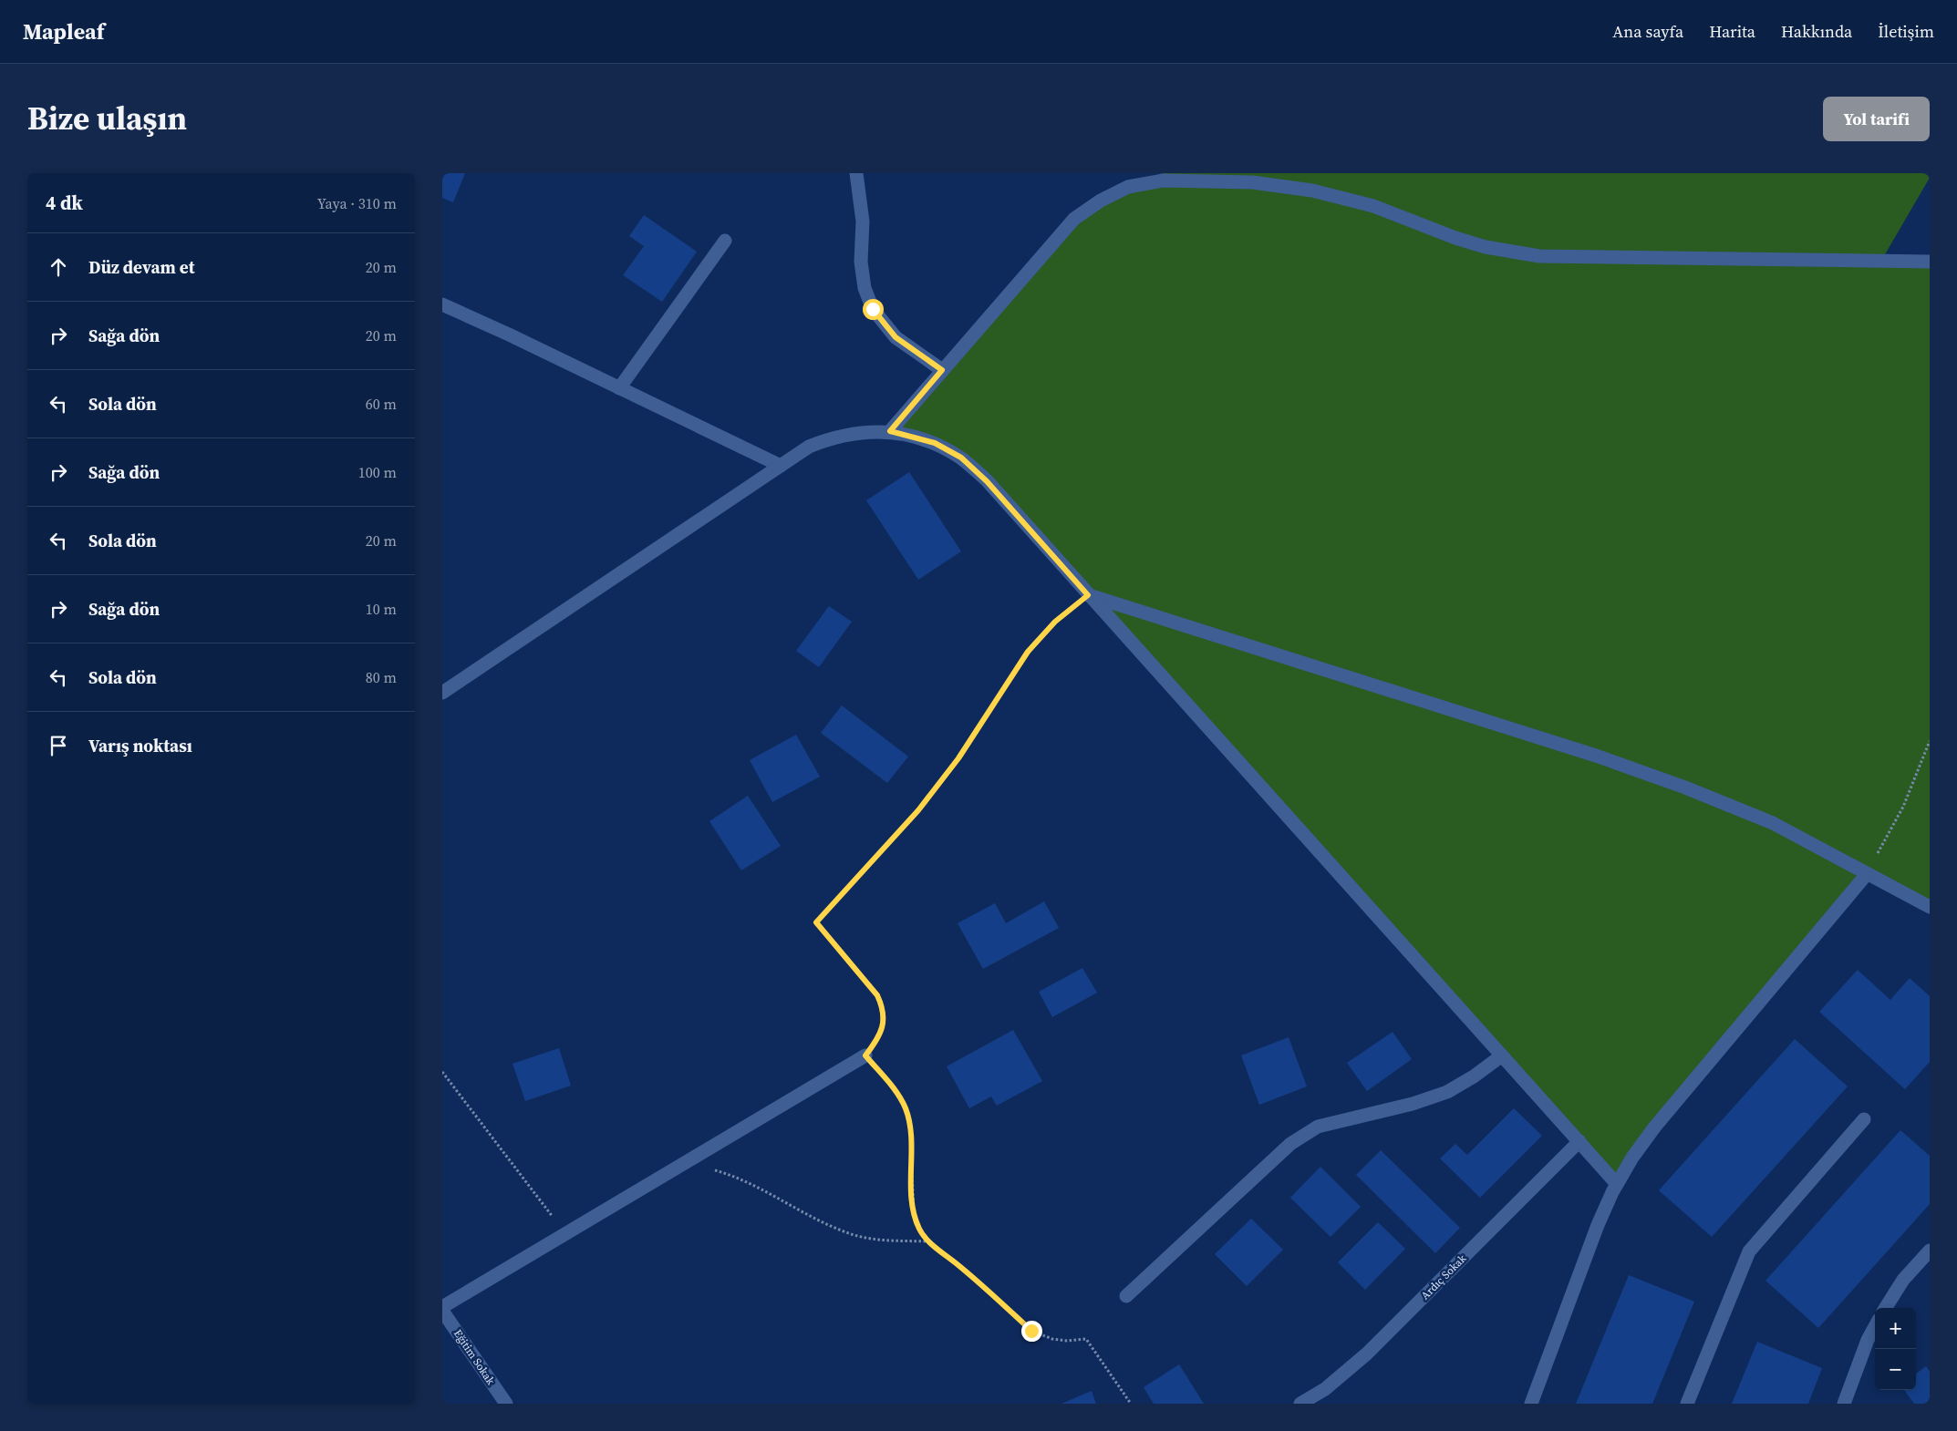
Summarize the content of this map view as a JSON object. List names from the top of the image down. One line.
{"streets":{"street":["Ardıç Sokak","Eğitim Sokak"]},"page":{"header":"Mapleaf","nav":["Ana sayfa","Harita","Hakkında","İletişim"],"title":"Bize ulaşın","buttons":"Yol tarifi","heading":["4 dk","Yaya · 310 m"],"list":[["Düz devam et","20 m"],["Sağa dön","20 m"],["Sola dön","60 m"],["Sağa dön","100 m"],["Sola dön","20 m"],["Sağa dön","10 m"],["Sola dön","80 m"],"Varış noktası"],"map_buttons":["+","−"]}}
